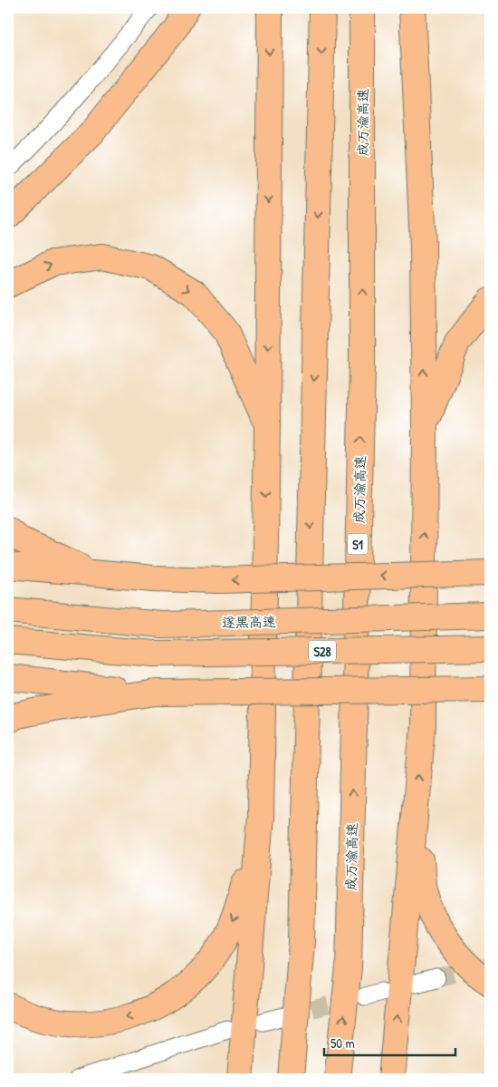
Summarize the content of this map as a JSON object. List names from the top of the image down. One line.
{"streets":{"highway":["成万渝高速","S1","遂黑高速","S28"]},"scale_bar":"50 m"}
